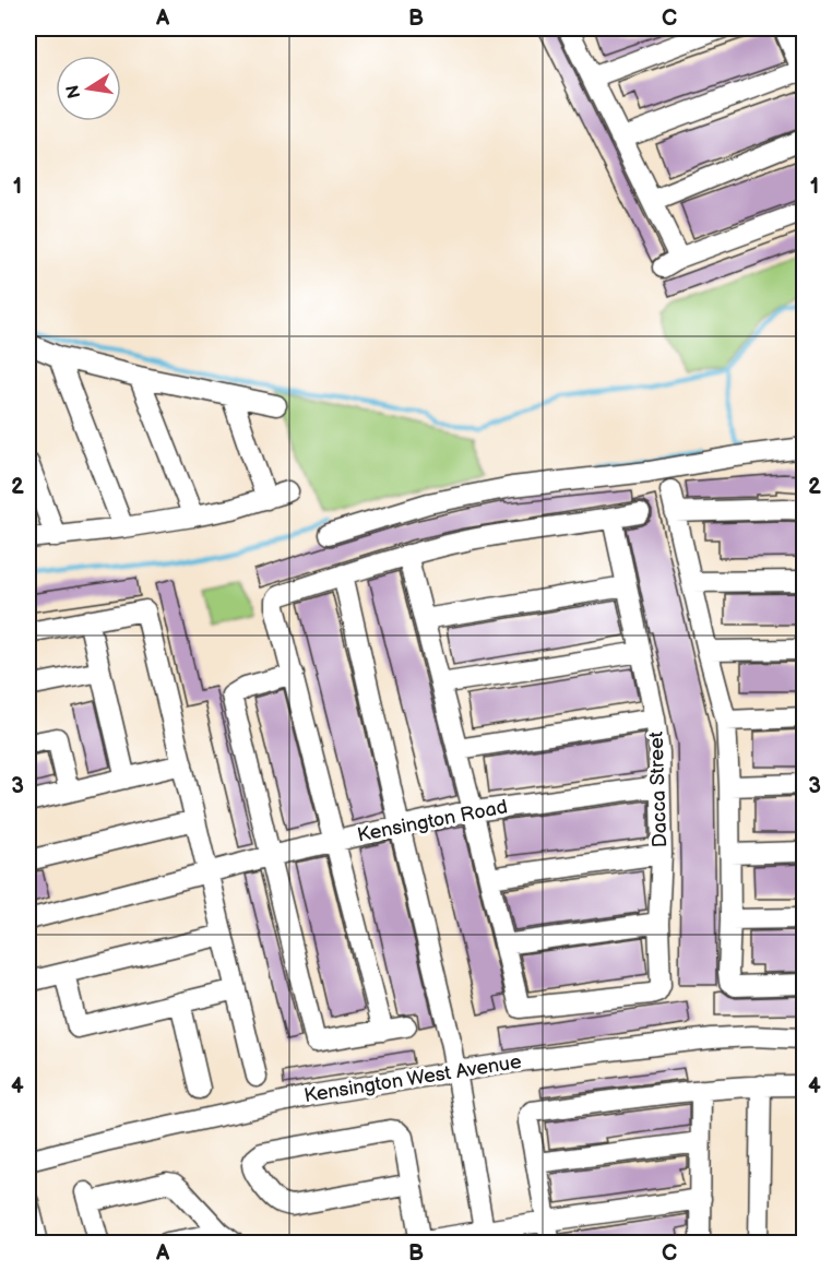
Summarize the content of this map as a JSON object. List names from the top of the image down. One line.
{"streets":{"street":["Dacca Street","Kensington Road","Kensington West Avenue"]},"crossings":[["Dacca Street","Kensington Road"]],"north":"left","grid":{"columns":["A","B","C"],"rows":["1","2","3","4"]}}
